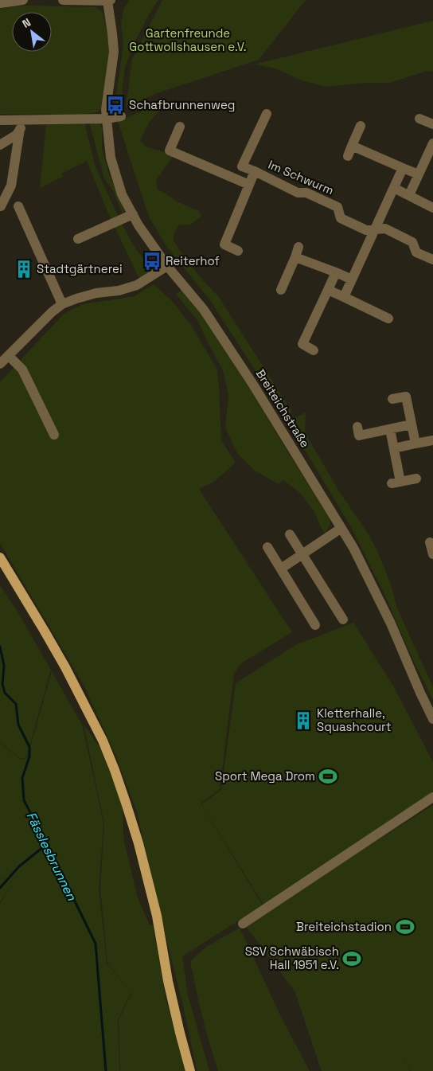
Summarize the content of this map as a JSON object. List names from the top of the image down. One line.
{"streets":{"street":["Im Schwurm","Breiteichstraße"]},"water":["Fässlesbrunnen"],"parks":["Gartenfreunde Gottwollshausen e.V."],"places":{"bus stop":["Schafbrunnenweg","Reiterhof"],"building":["Stadtgärtnerei","Kletterhalle, Squashcourt"],"sports":["Sport Mega Drom","Breiteichstadion","SSV Schwäbisch Hall 1951 e.V."]},"north":"top left"}
